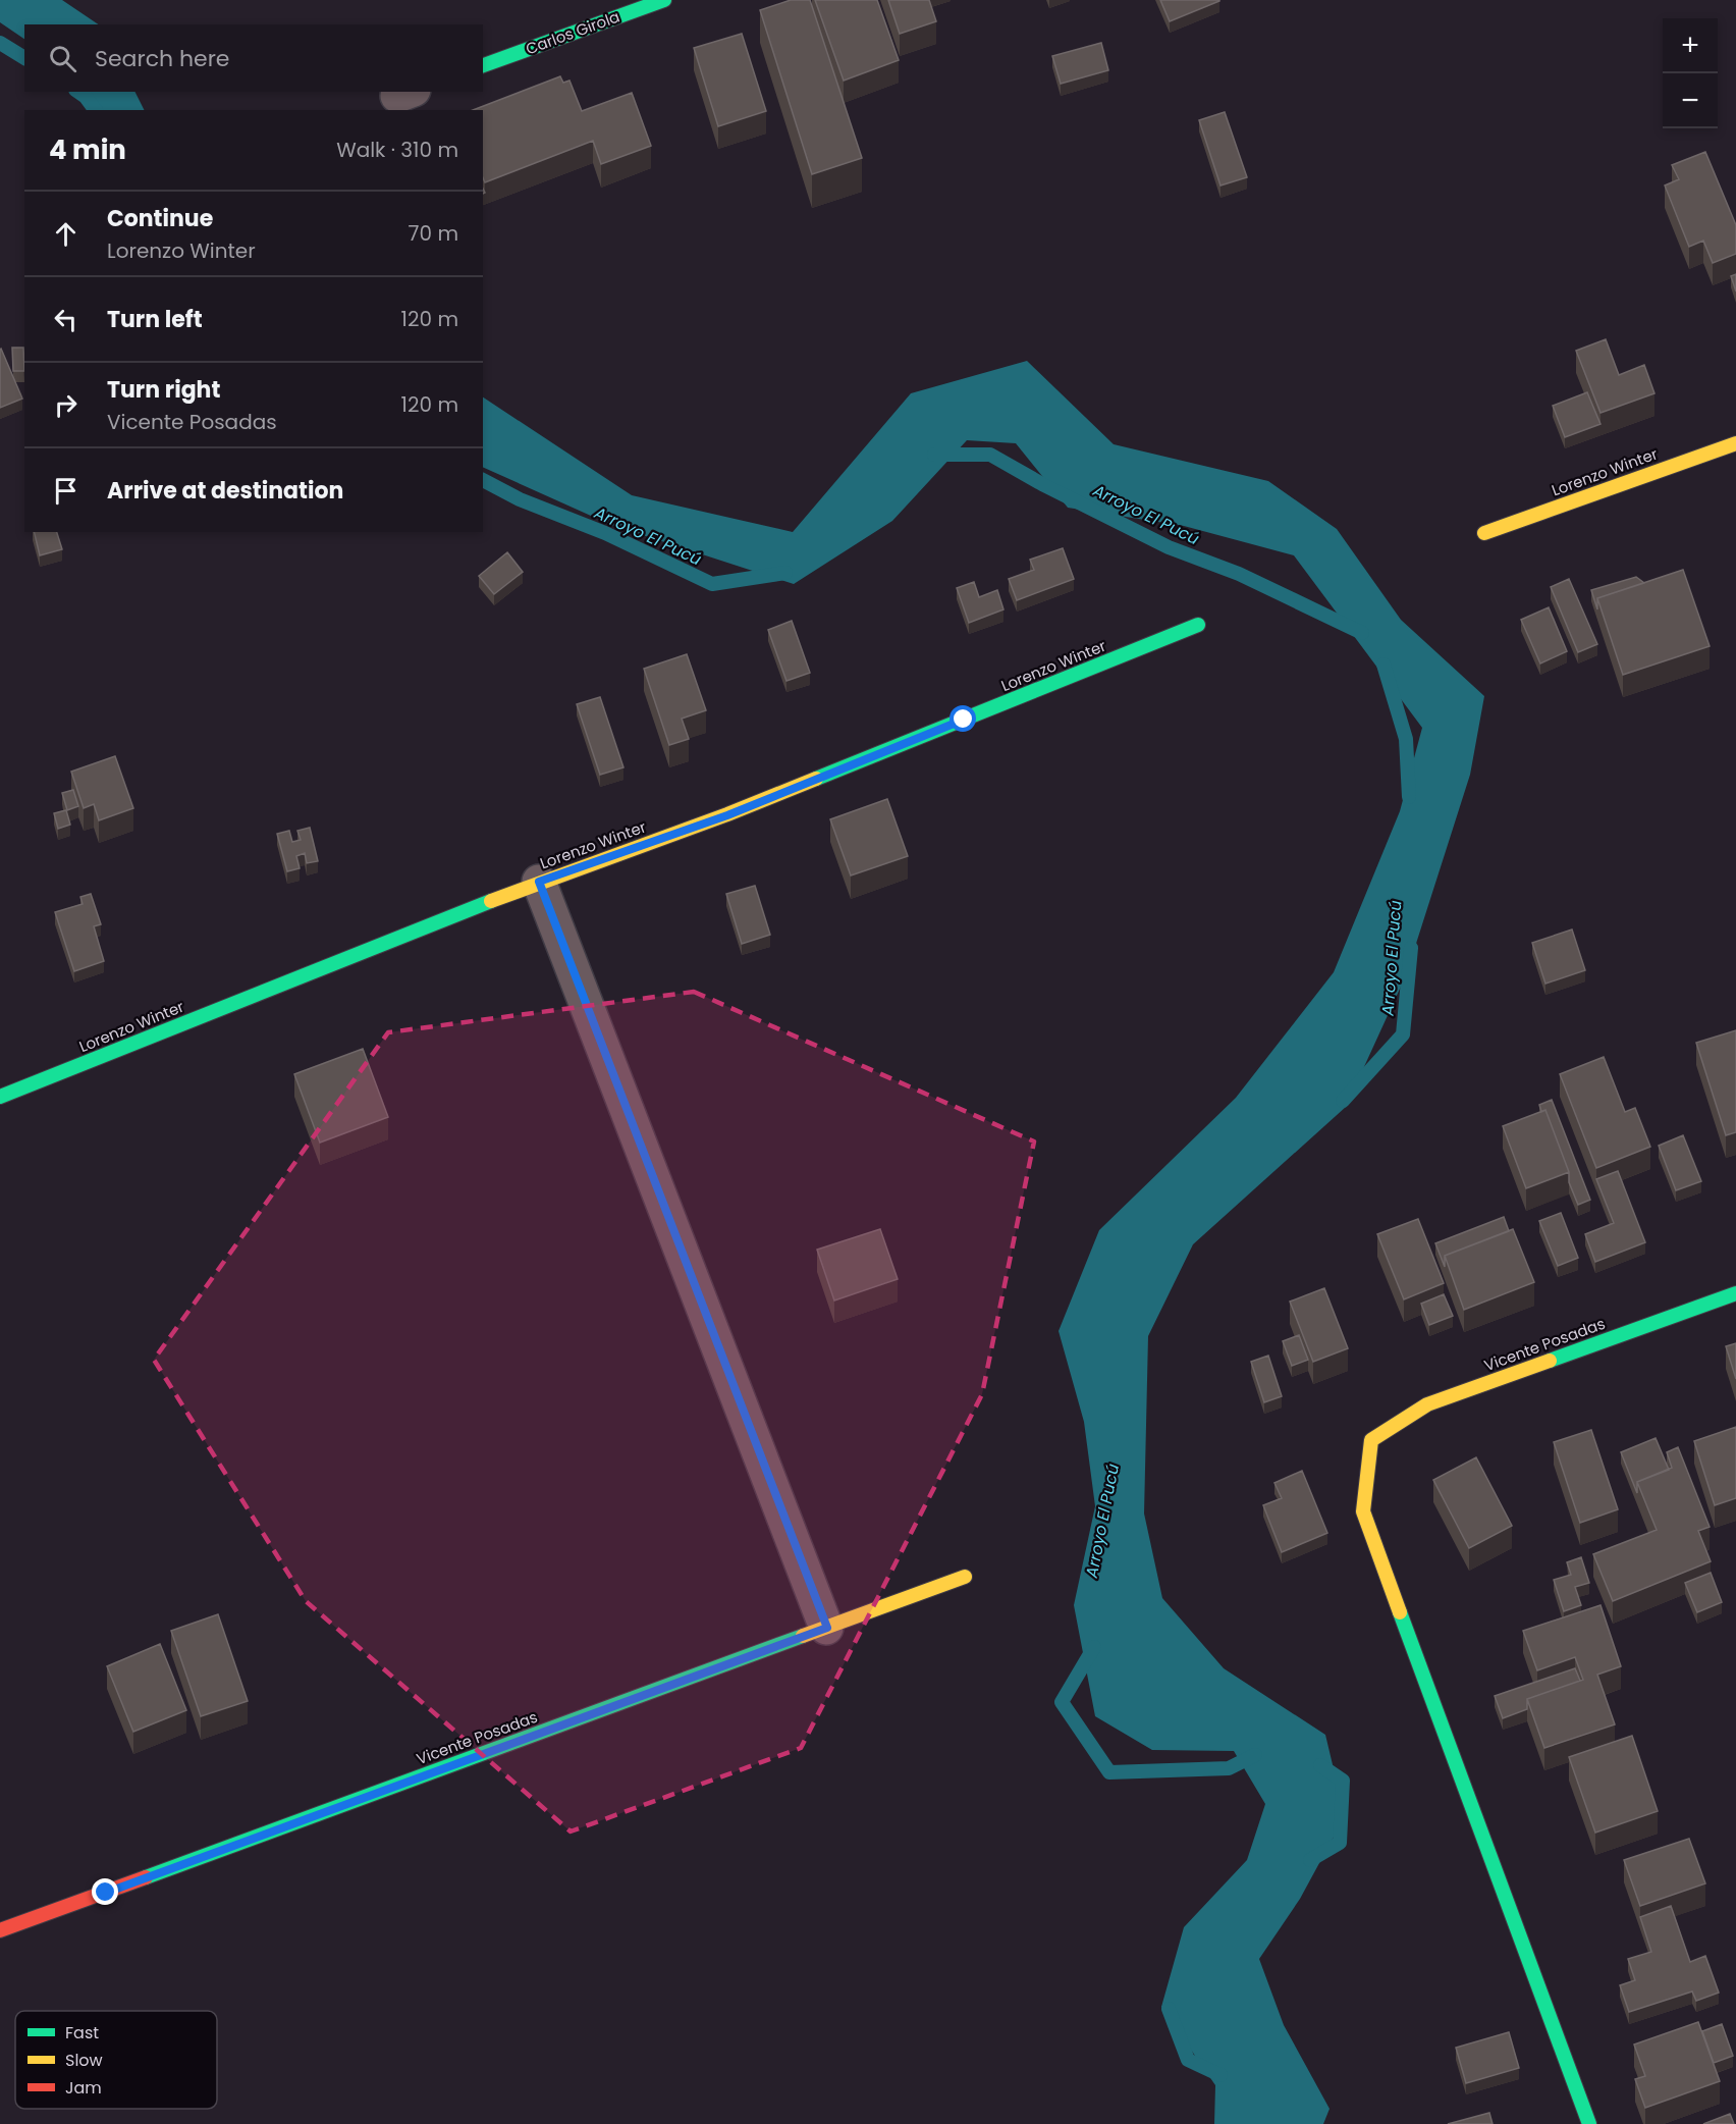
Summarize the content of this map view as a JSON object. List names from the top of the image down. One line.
{"streets":{"street":["Carlos Girola","Lorenzo Winter","Vicente Posadas"]},"water":["Arroyo El Pucú"],"legend":["Fast","Slow","Jam"],"page":{"map_buttons":["+","−"],"search":"Search here","heading":["4 min","Walk · 310 m"],"list":[["Continue","Lorenzo Winter","70 m"],["Turn left","120 m"],["Turn right","Vicente Posadas","120 m"],"Arrive at destination"]}}
